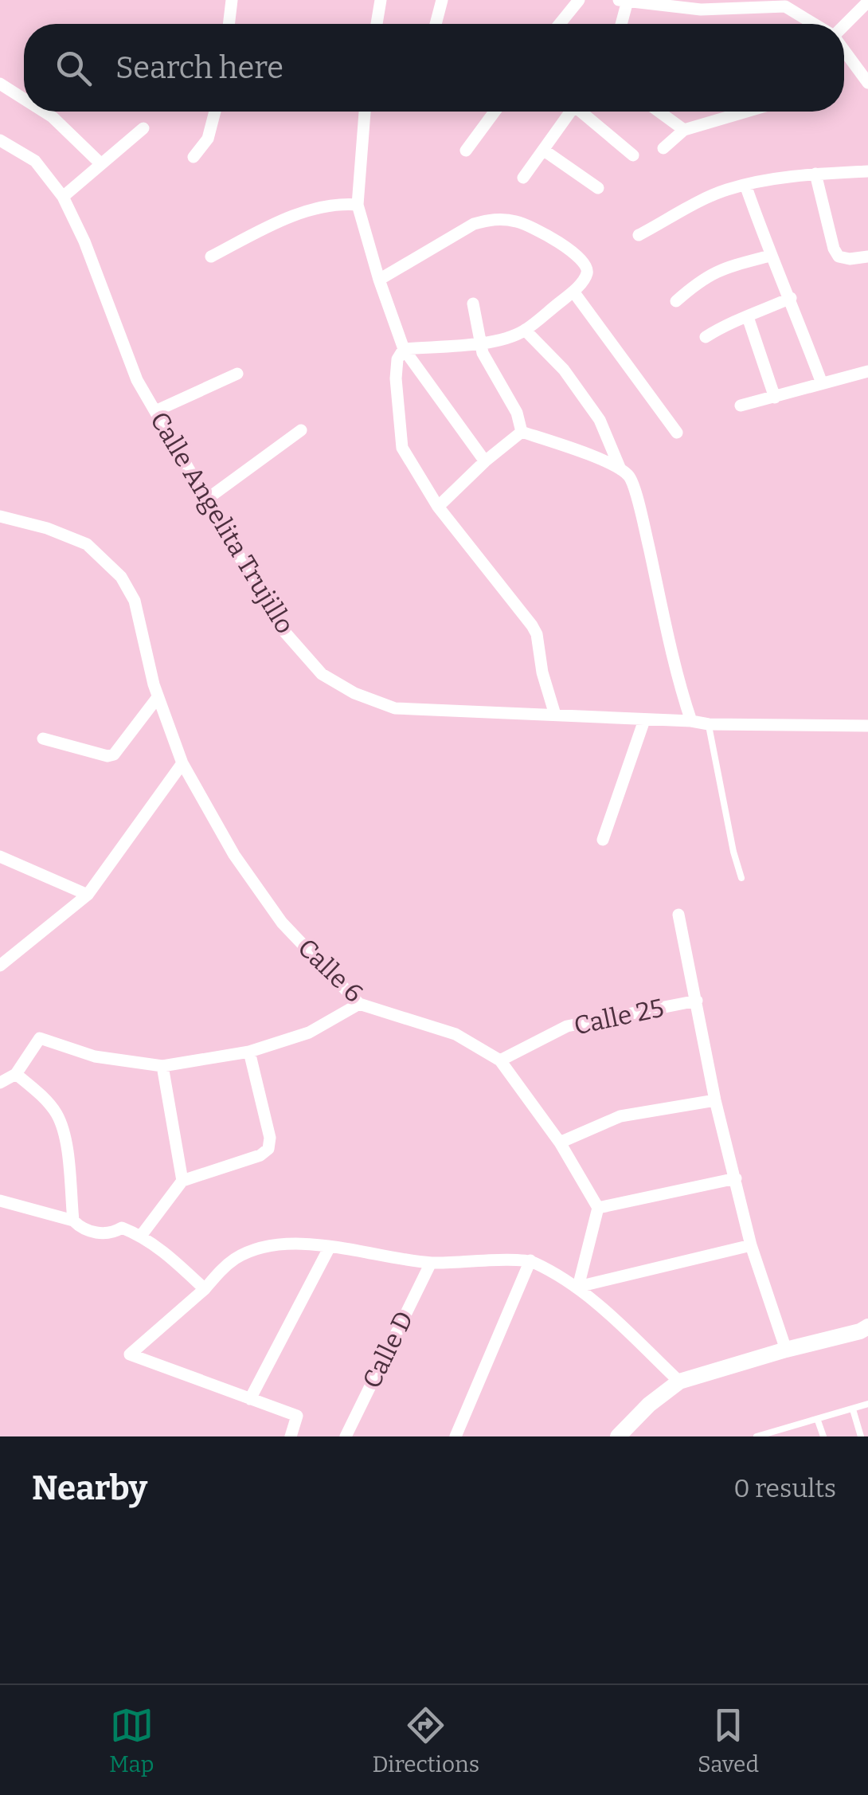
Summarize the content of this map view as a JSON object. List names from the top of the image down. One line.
{"streets":{"street":["Calle Angelita Trujillo","Calle 6","Calle 25","Calle D"]},"crossings":[["Calle 6","Calle 25"]],"page":{"search":"Search here","heading":["Nearby","0 results"],"nav":["Map","Directions","Saved"]}}
